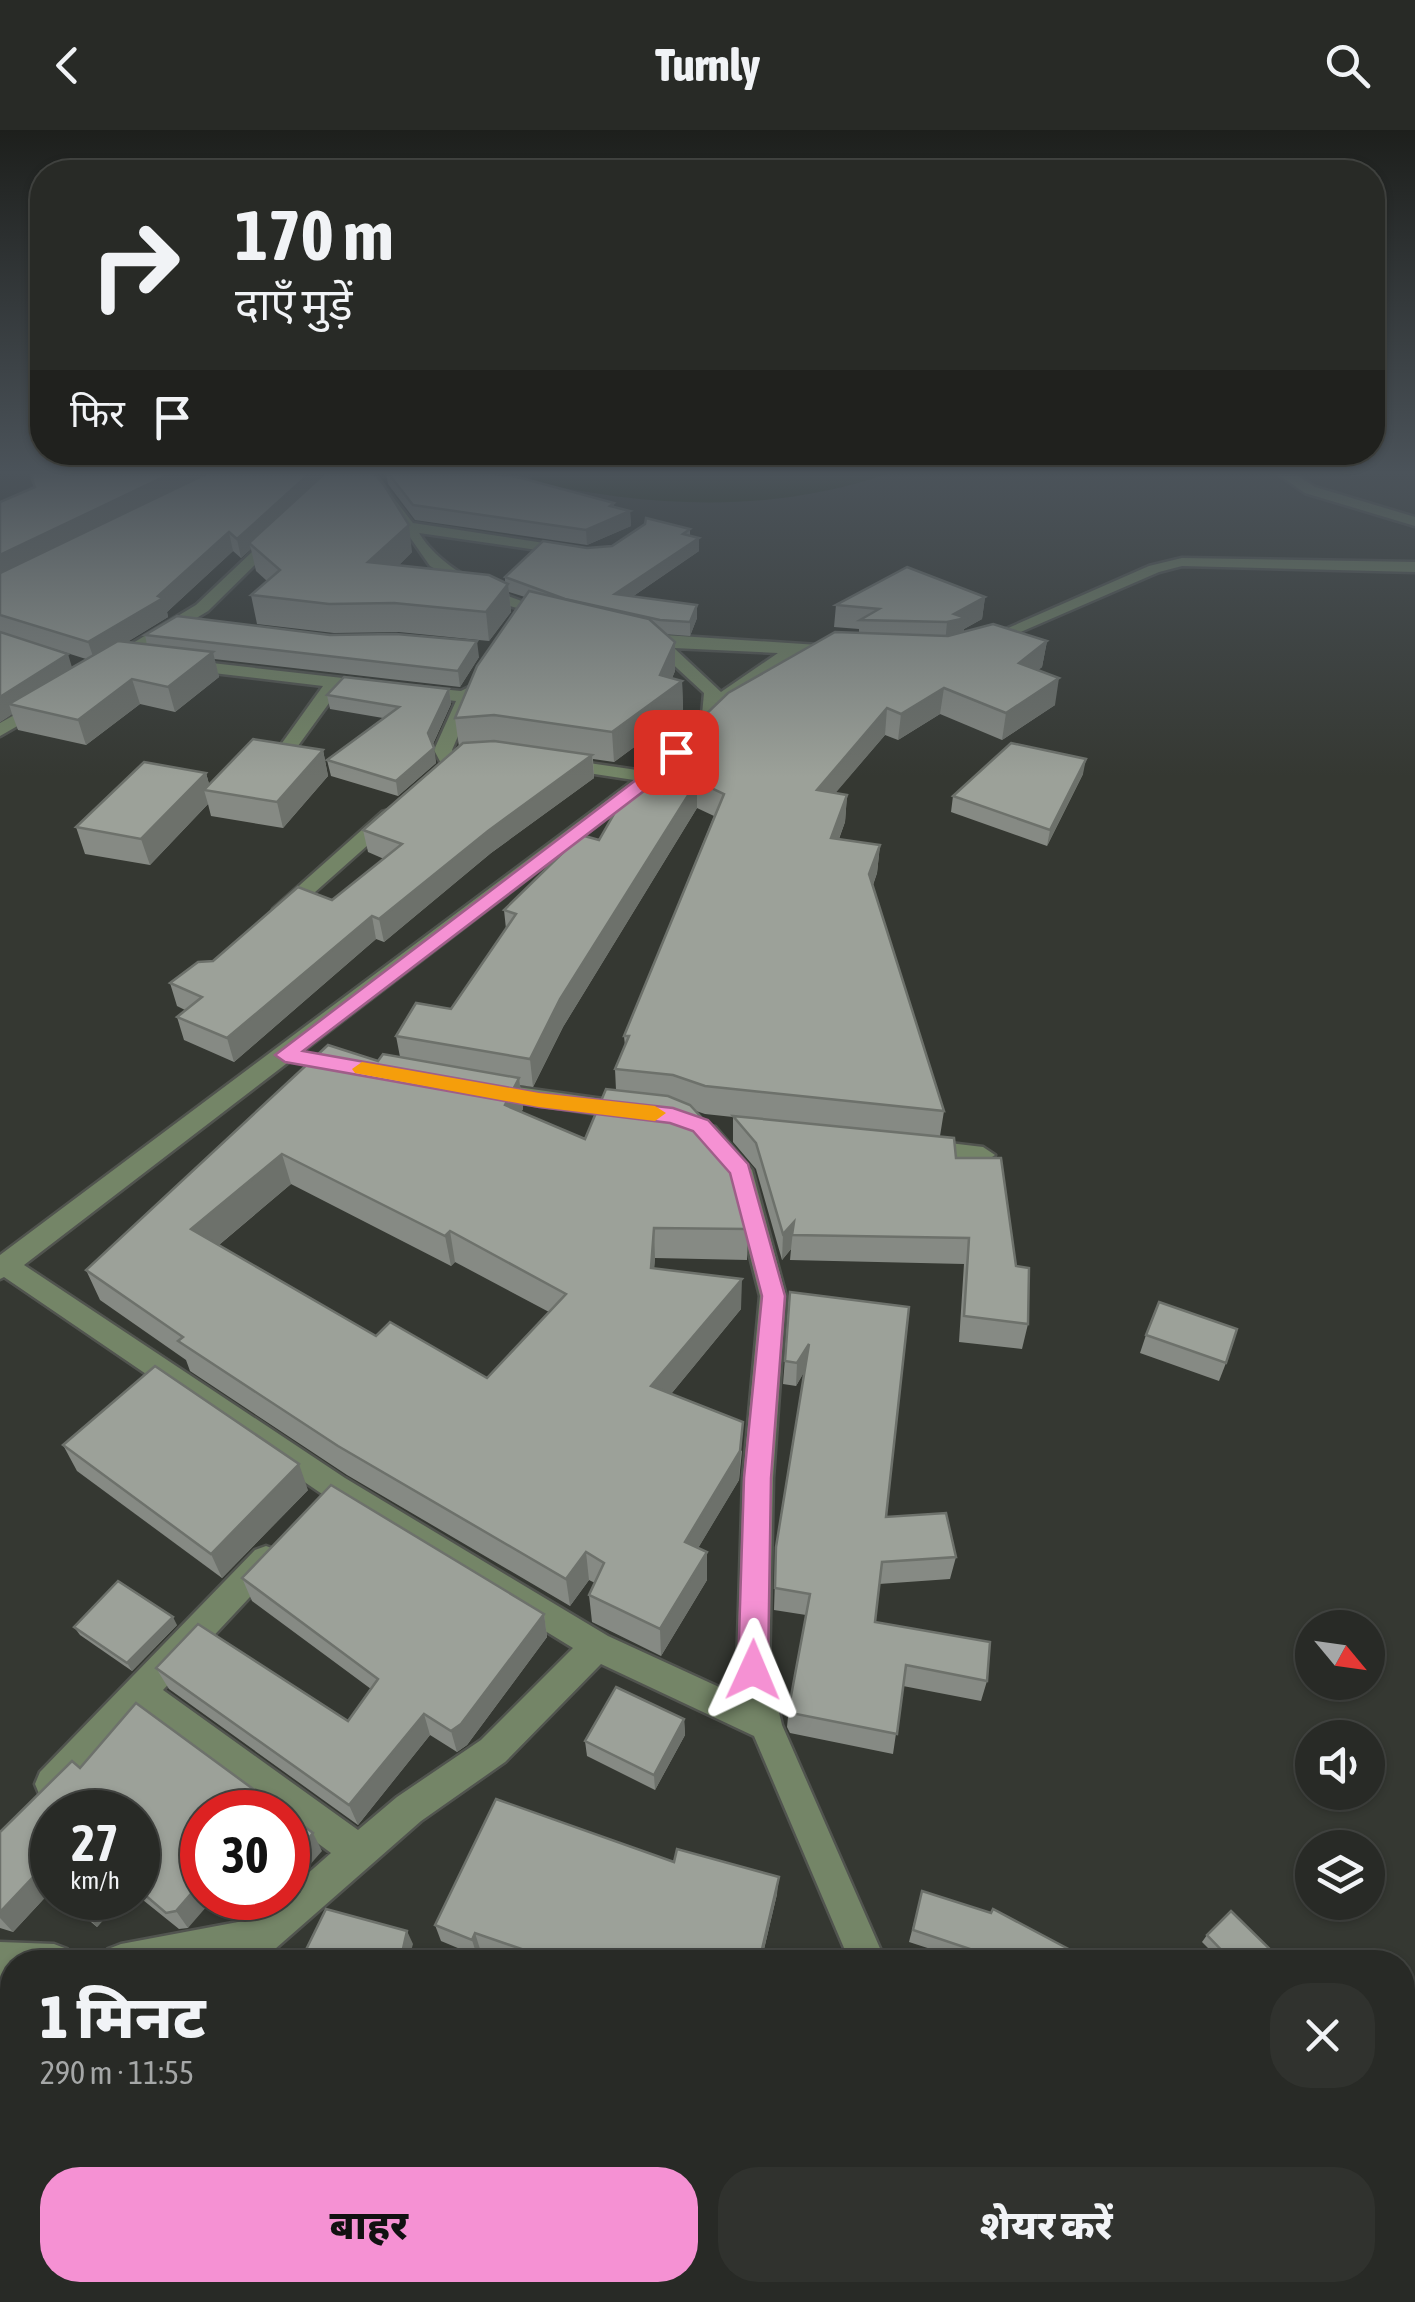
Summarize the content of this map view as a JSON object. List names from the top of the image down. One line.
{"north":"bottom right","page":{"header":"Turnly","turn":["170 m","दाएँ मुड़ें"],"then":"फिर","speed":"27 km/h","limit":"30","heading":["1 मिनट","290 m · 11:55"],"buttons":["बाहर","शेयर करें"]}}
